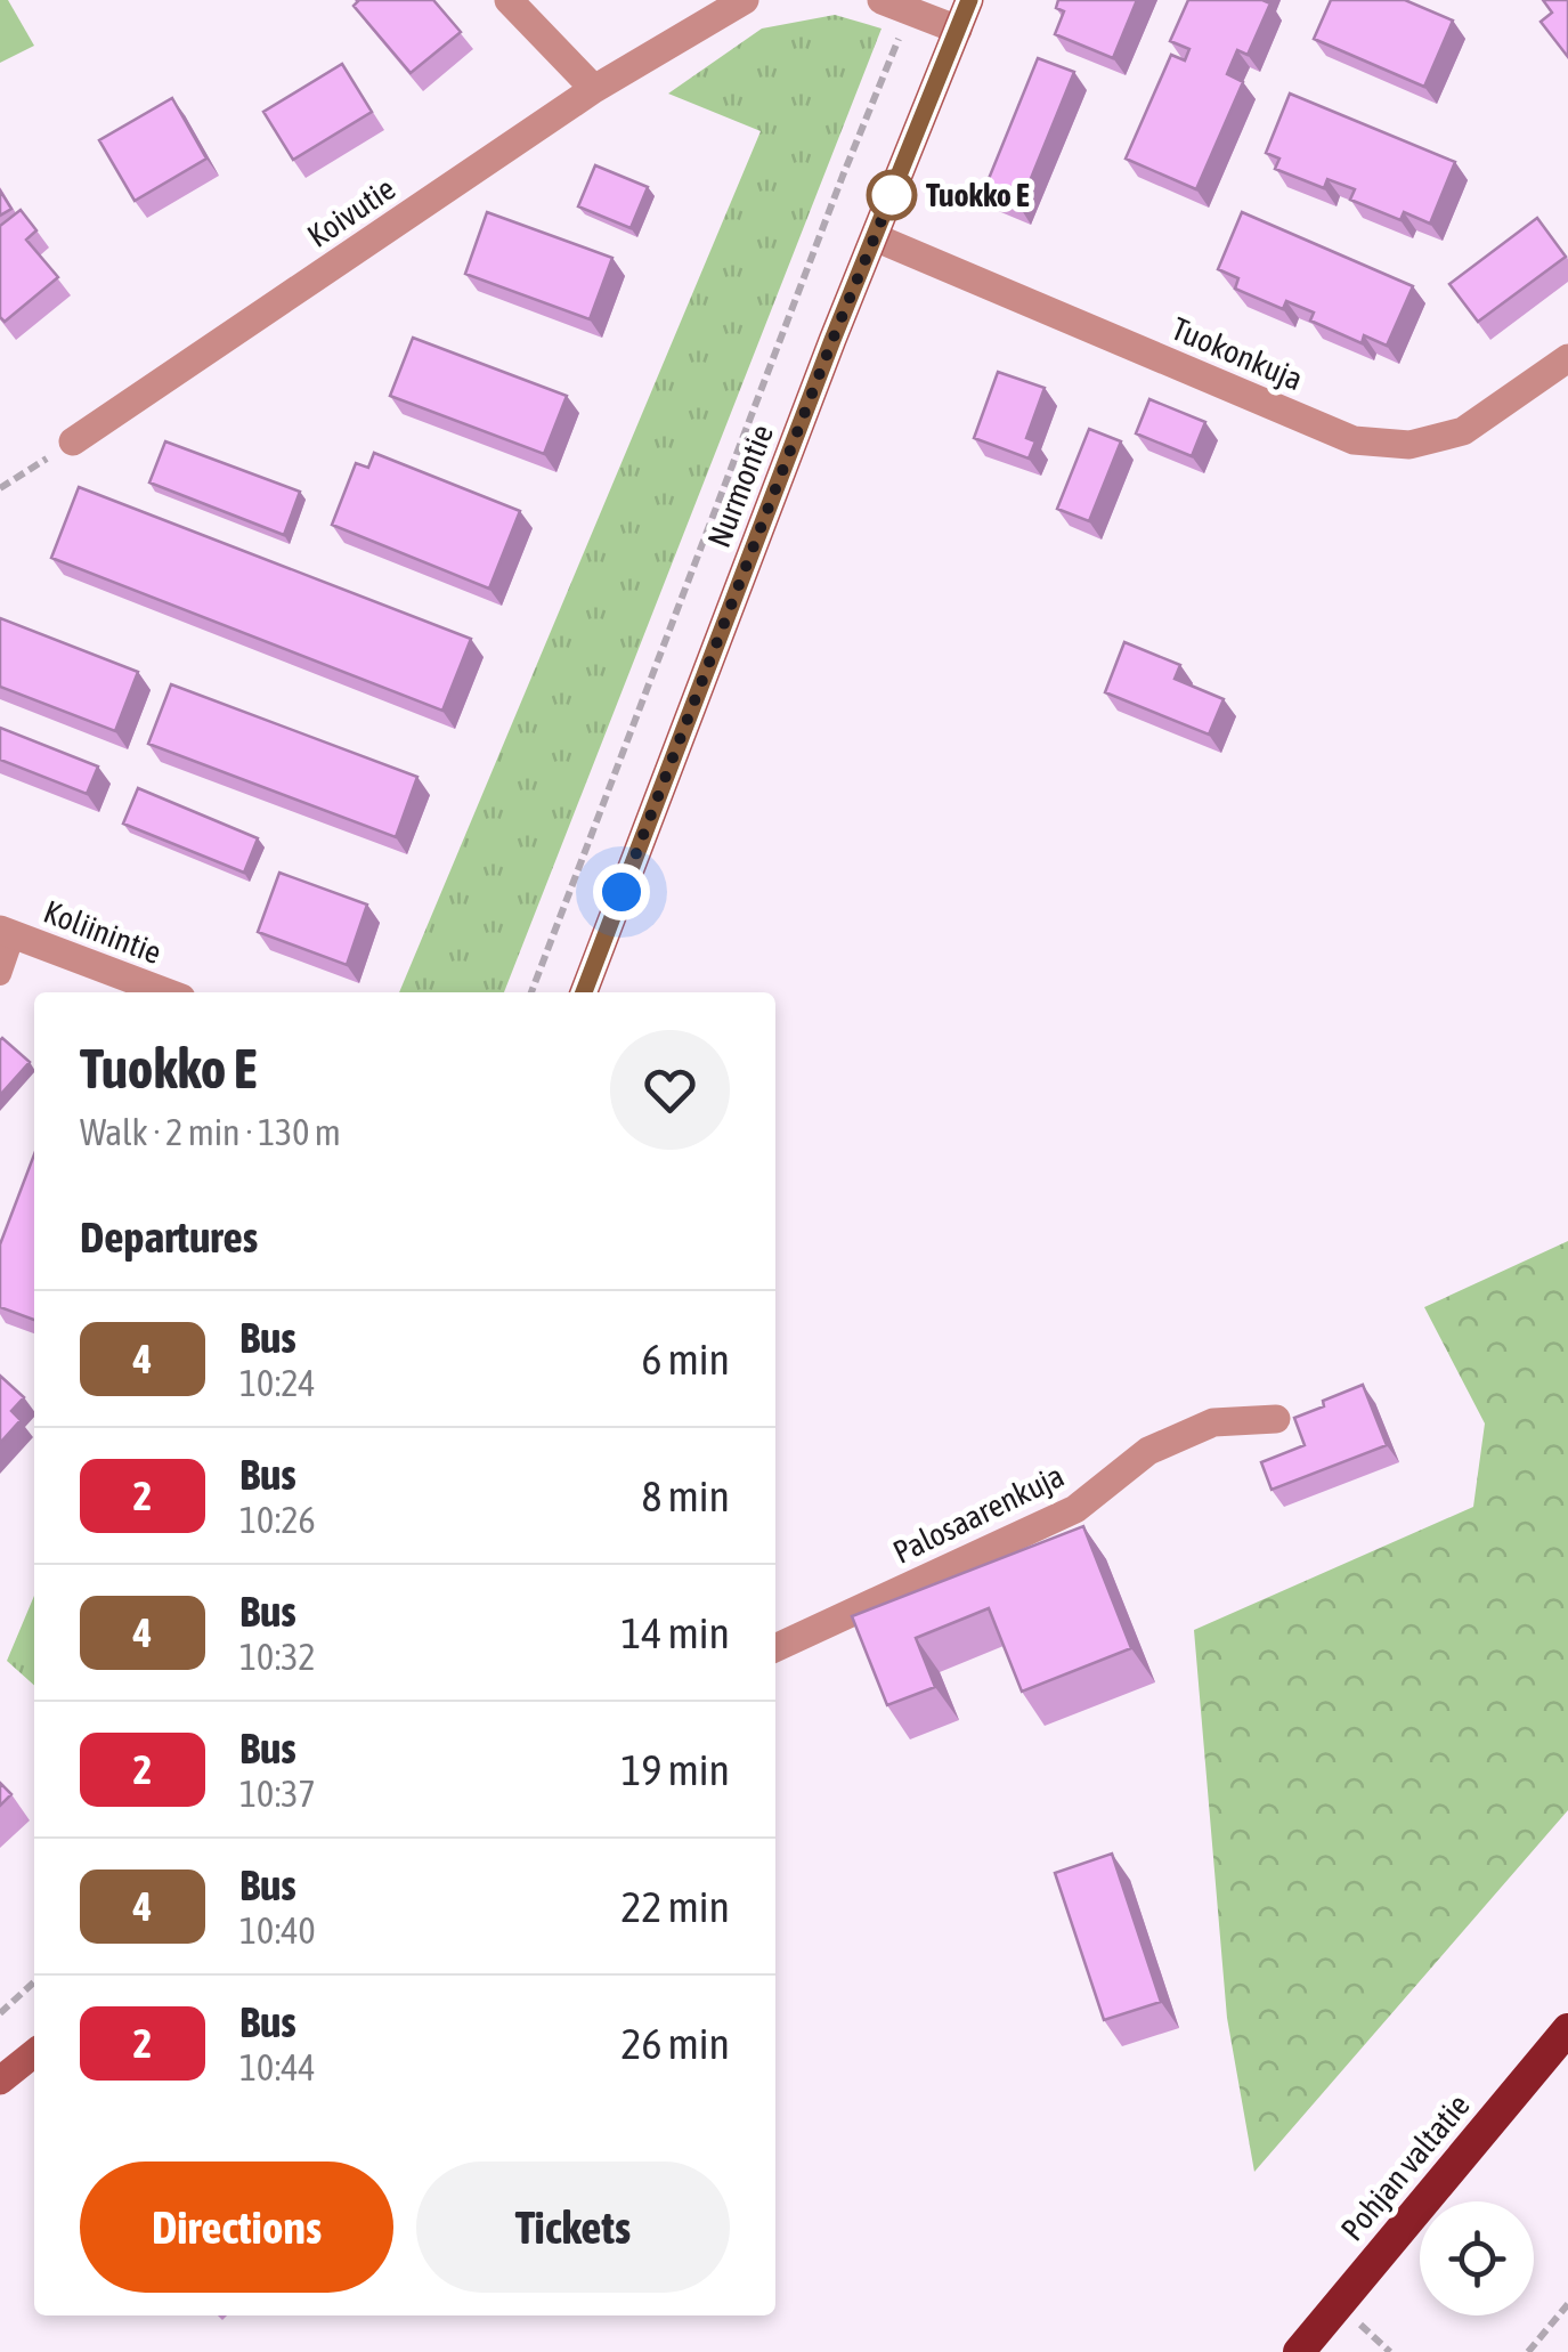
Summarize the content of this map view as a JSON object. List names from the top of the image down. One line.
{"streets":{"highway":["Pohjan valtatie"],"main road":["Nurmontie"],"street":["Koivutie","Tuokonkuja","Koliinintie","Palosaarenkuja"]},"crossings":[["Tuokonkuja","Nurmontie"]],"places":["Tuokko E"],"lines":["bus line 4"],"page":{"heading":[["Tuokko E","Walk · 2 min · 130 m"],"Departures"],"list":[{"mark":"4","name":"Bus","note":"10:24","value":"6 min"},{"mark":"2","name":"Bus","note":"10:26","value":"8 min"},{"mark":"4","name":"Bus","note":"10:32","value":"14 min"},{"mark":"2","name":"Bus","note":"10:37","value":"19 min"},{"mark":"4","name":"Bus","note":"10:40","value":"22 min"},{"mark":"2","name":"Bus","note":"10:44","value":"26 min"}],"buttons":["Directions","Tickets"]}}
